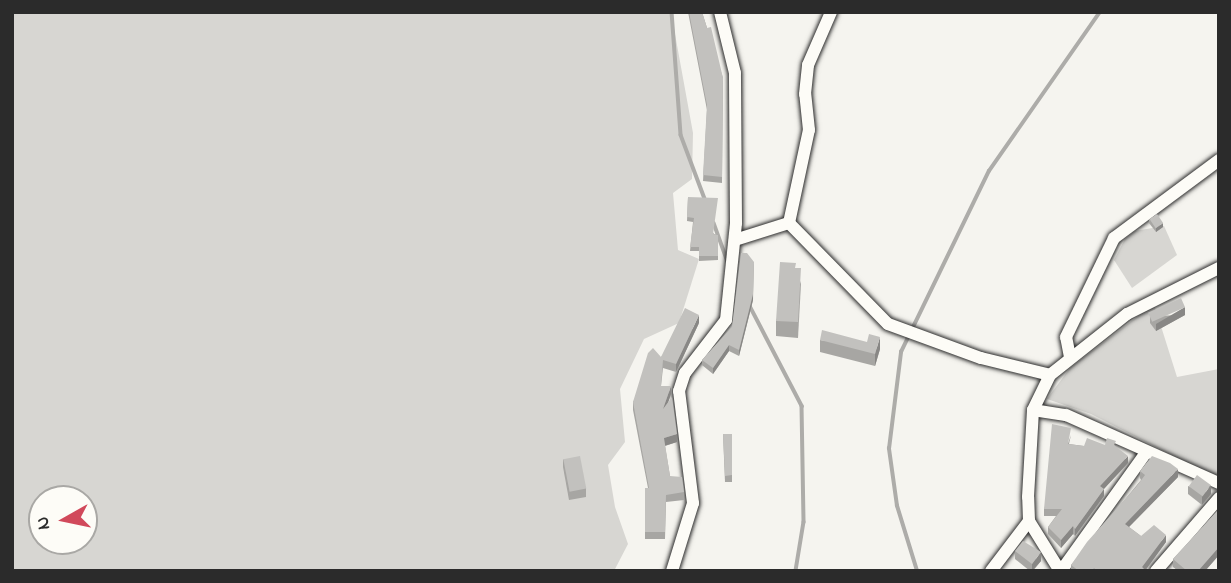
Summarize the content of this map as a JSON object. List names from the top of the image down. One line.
{"north":"left"}
